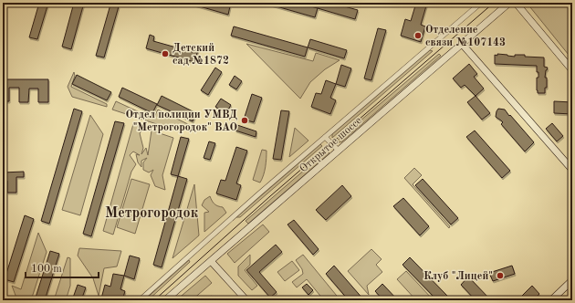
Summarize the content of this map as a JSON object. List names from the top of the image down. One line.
{"streets":{"street":["Открытое шоссе"]},"districts":["Метрогородок"],"places":["Отделение связи №107143","Детский сад №1872","Отдел полиции УМВД \"Метрогородок\" ВАО","Клуб \"Лицей\""],"scale_bar":"100 m"}
